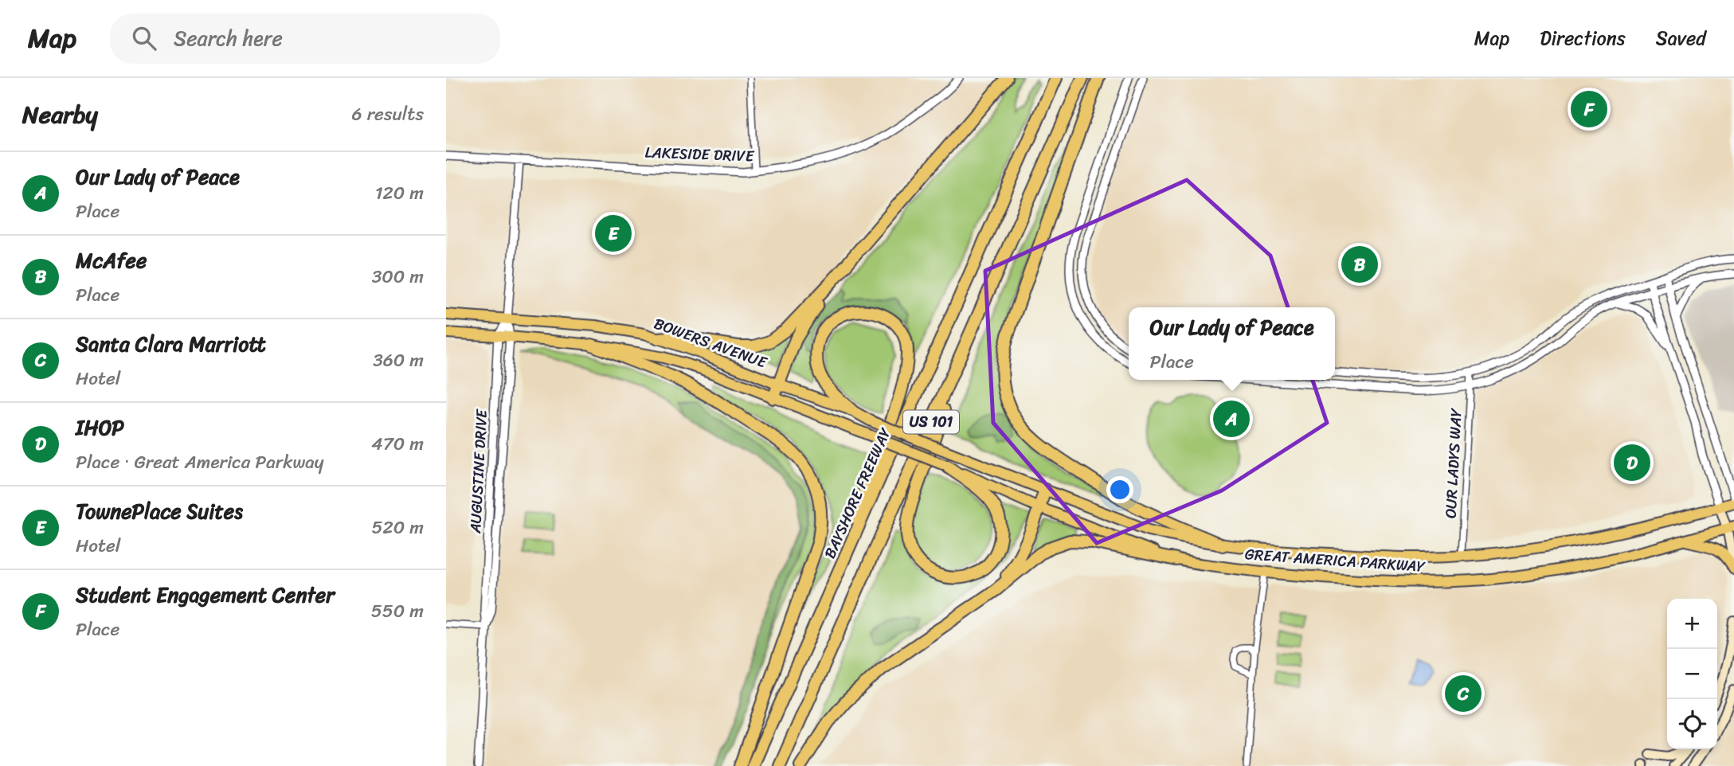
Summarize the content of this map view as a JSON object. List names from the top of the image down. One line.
{"streets":{"highway":["US 101","BAYSHORE FREEWAY"],"main road":["BOWERS AVENUE","GREAT AMERICA PARKWAY"],"street":["LAKESIDE DRIVE","OUR LADYS WAY","AUGUSTINE DRIVE"]},"crossings":[["LAKESIDE DRIVE","AUGUSTINE DRIVE"],["BOWERS AVENUE","AUGUSTINE DRIVE"],["BOWERS AVENUE","GREAT AMERICA PARKWAY"],["OUR LADYS WAY","GREAT AMERICA PARKWAY"]],"page":{"header":"Map","search":"Search here","nav":["Map","Directions","Saved"],"heading":["Nearby","6 results"],"pins":["F","E","B","A","D","C"],"list":[{"mark":"A","name":"Our Lady of Peace","note":"Place","value":"120 m"},{"mark":"B","name":"McAfee","note":"Place","value":"300 m"},{"mark":"C","name":"Santa Clara Marriott","note":"Hotel","value":"360 m"},{"mark":"D","name":"IHOP","note":"Place · Great America Parkway","value":"470 m"},{"mark":"E","name":"TownePlace Suites","note":"Hotel","value":"520 m"},{"mark":"F","name":"Student Engagement Center","note":"Place","value":"550 m"}],"popup":["Our Lady of Peace","Place"],"map_buttons":["+","−"]}}
